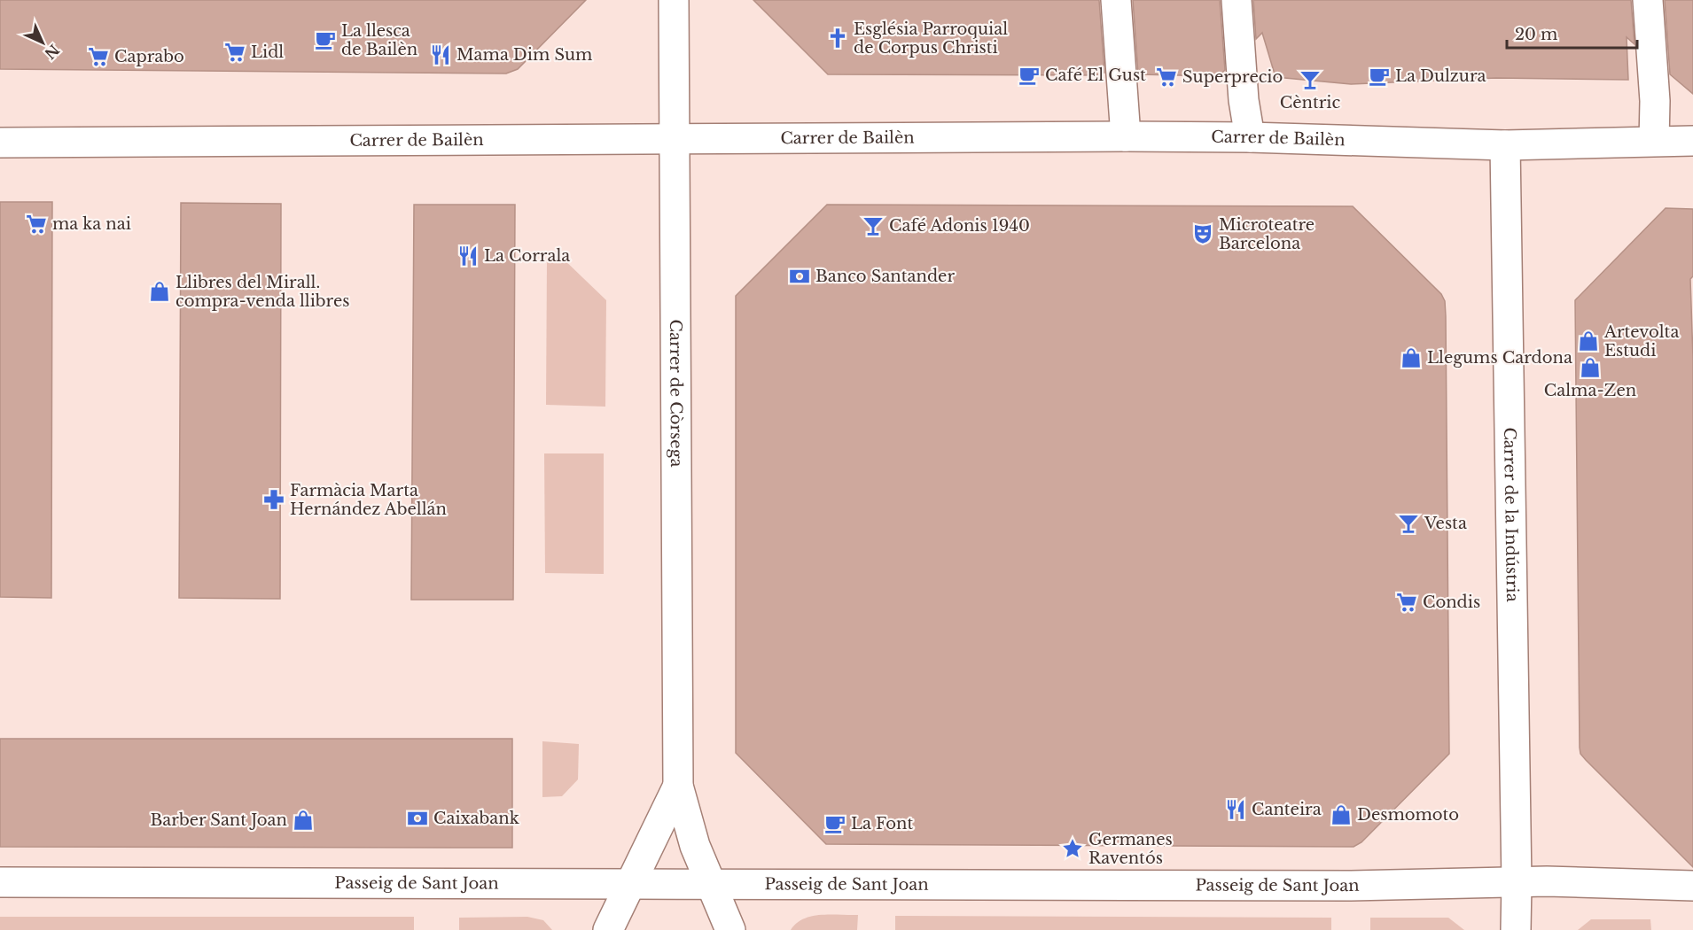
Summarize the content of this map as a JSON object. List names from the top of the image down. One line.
{"streets":{"street":["Carrer de Bailèn","Carrer de Còrsega","Carrer de la Indústria","Passeig de Sant Joan"]},"crossings":[["Carrer de Bailèn","Carrer de Còrsega"],["Carrer de Bailèn","Carrer de la Indústria"],["Carrer de la Indústria","Passeig de Sant Joan"]],"places":{"church":["Església Parroquial de Corpus Christi"],"cafe":["La llesca de Bailèn","Café El Gust","La Dulzura","La Font"],"supermarket":["Lidl","Caprabo","Superprecio","ma ka nai","Condis"],"restaurant":["Mama Dim Sum","La Corrala","Canteira"],"bar":["Cèntric","Café Adonis 1940","Vesta"],"theatre":["Microteatre Barcelona"],"bank":["Banco Santander","Caixabank"],"shop":["Llibres del Mirall. compra-venda llibres","Artevolta Estudi","Llegums Cardona","Calma-Zen","Desmomoto","Barber Sant Joan"],"pharmacy":["Farmàcia Marta Hernández Abellán"],"place":["Germanes Raventós"]},"scale_bar":"20 m","north":"bottom right"}
